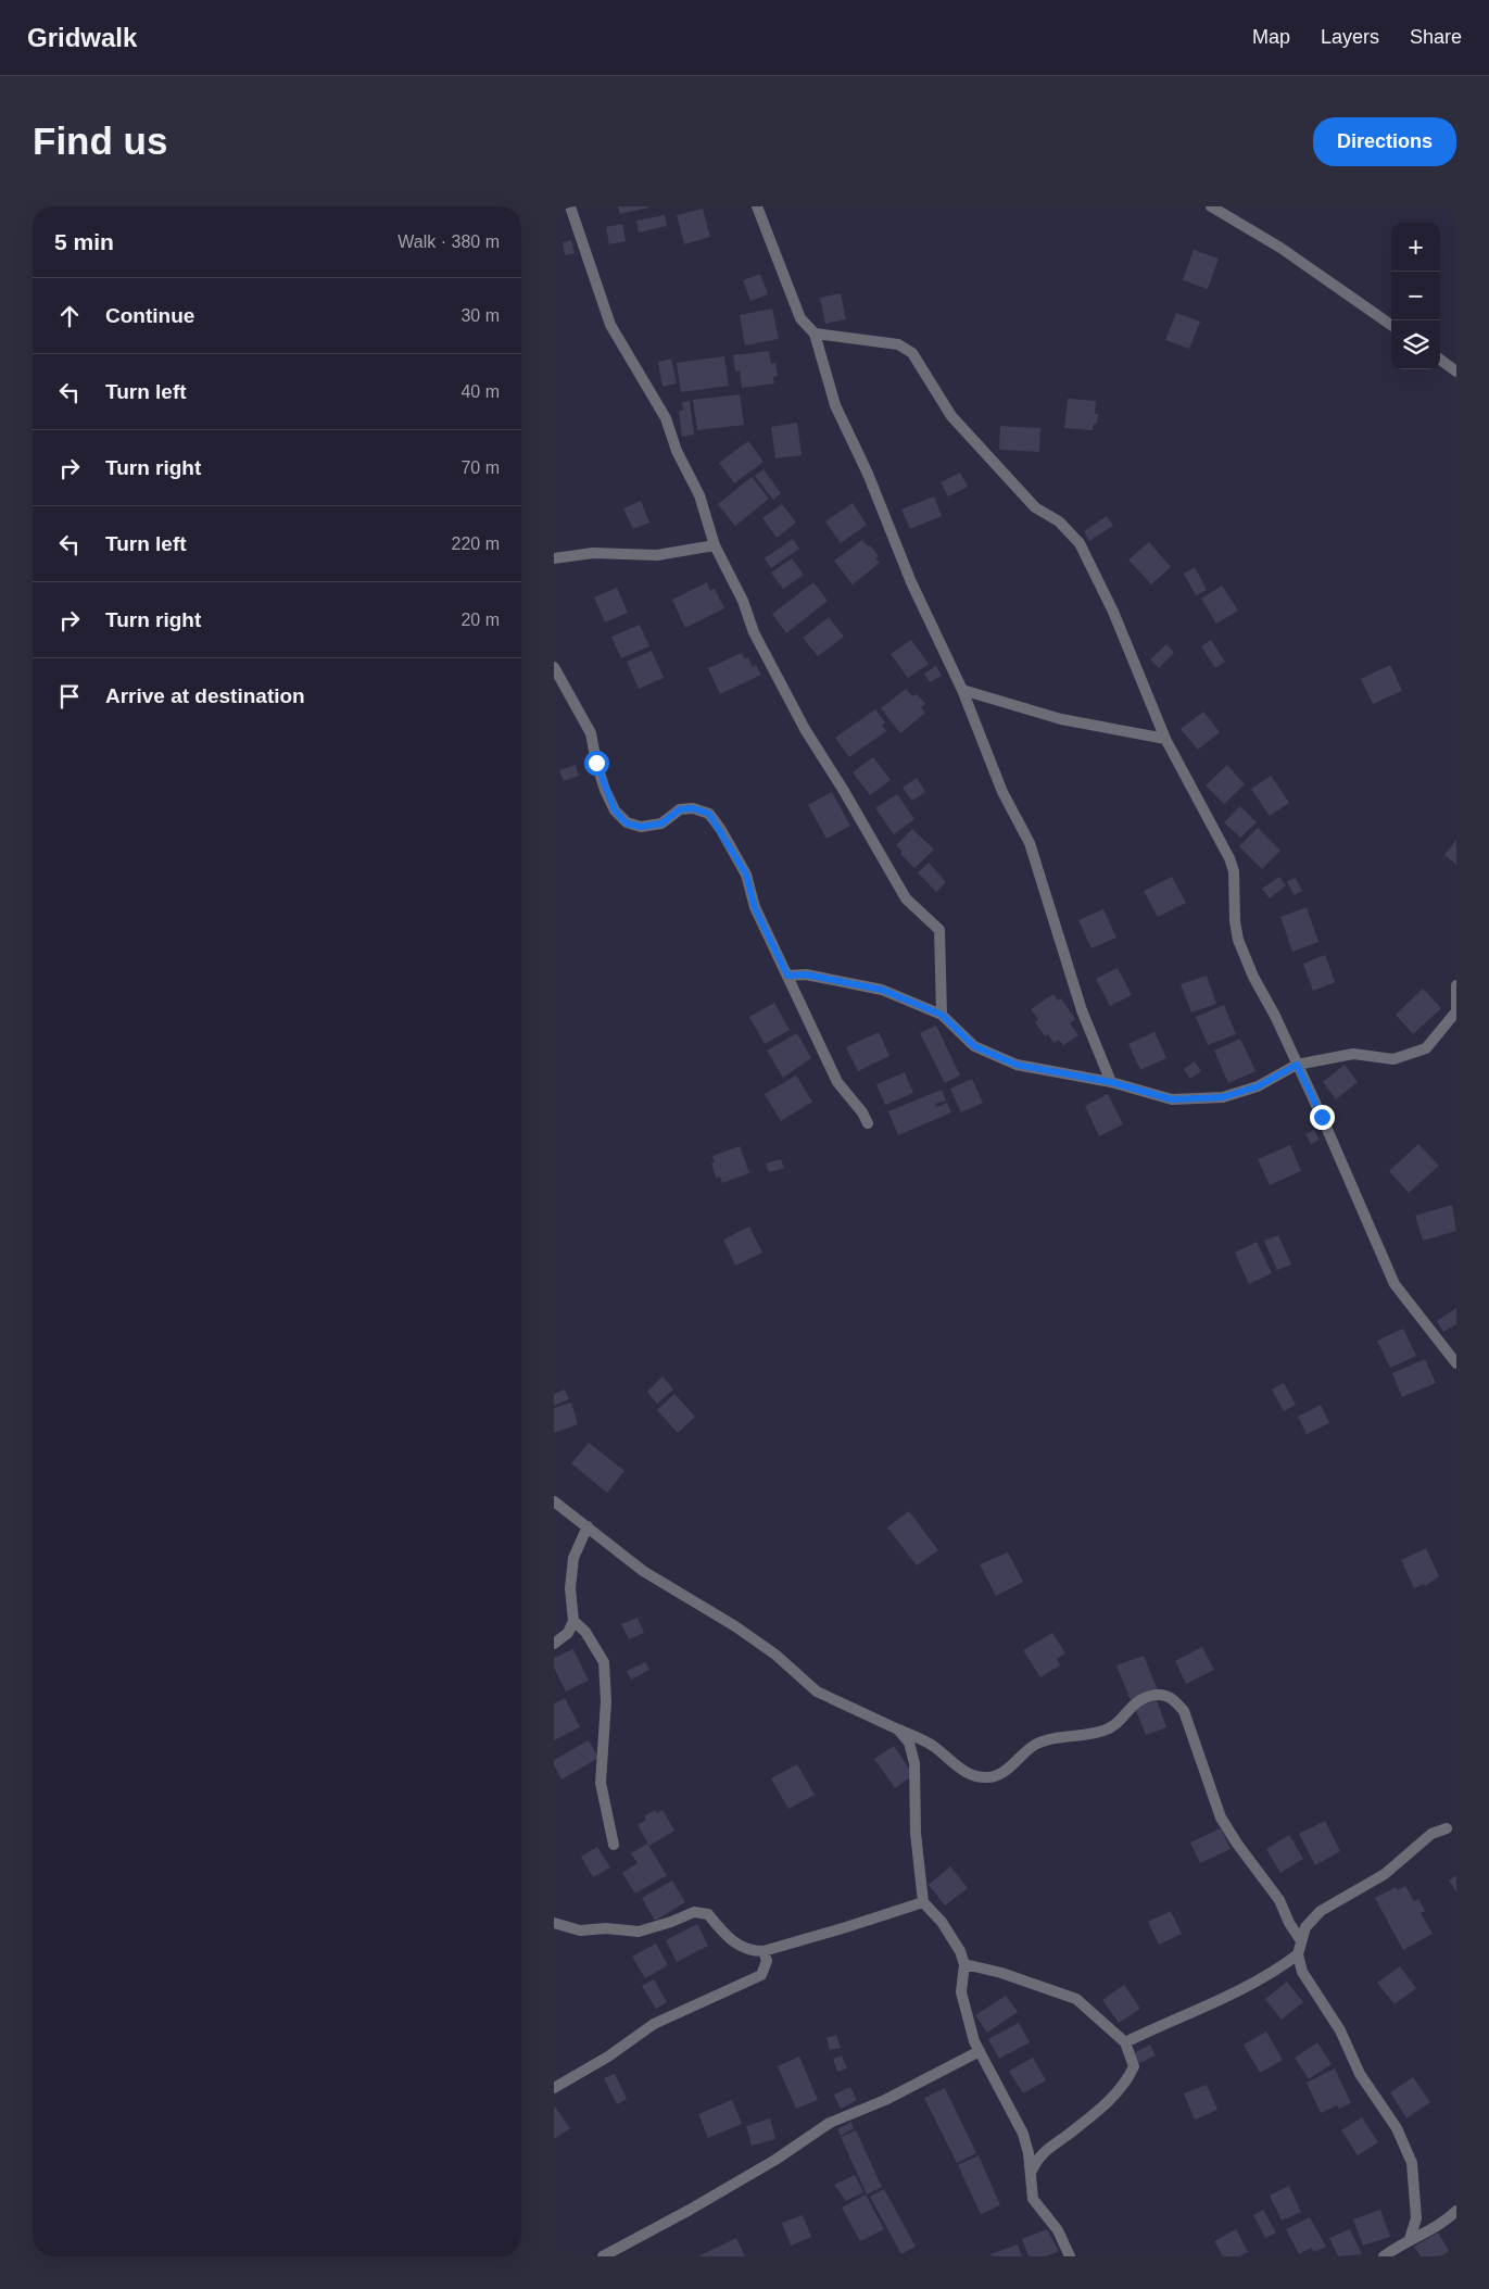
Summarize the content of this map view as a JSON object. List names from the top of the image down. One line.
{"page":{"header":"Gridwalk","nav":["Map","Layers","Share"],"buttons":"Directions","title":"Find us","heading":["5 min","Walk · 380 m"],"map_buttons":["+","−"],"list":[["Continue","30 m"],["Turn left","40 m"],["Turn right","70 m"],["Turn left","220 m"],["Turn right","20 m"],"Arrive at destination"]}}
